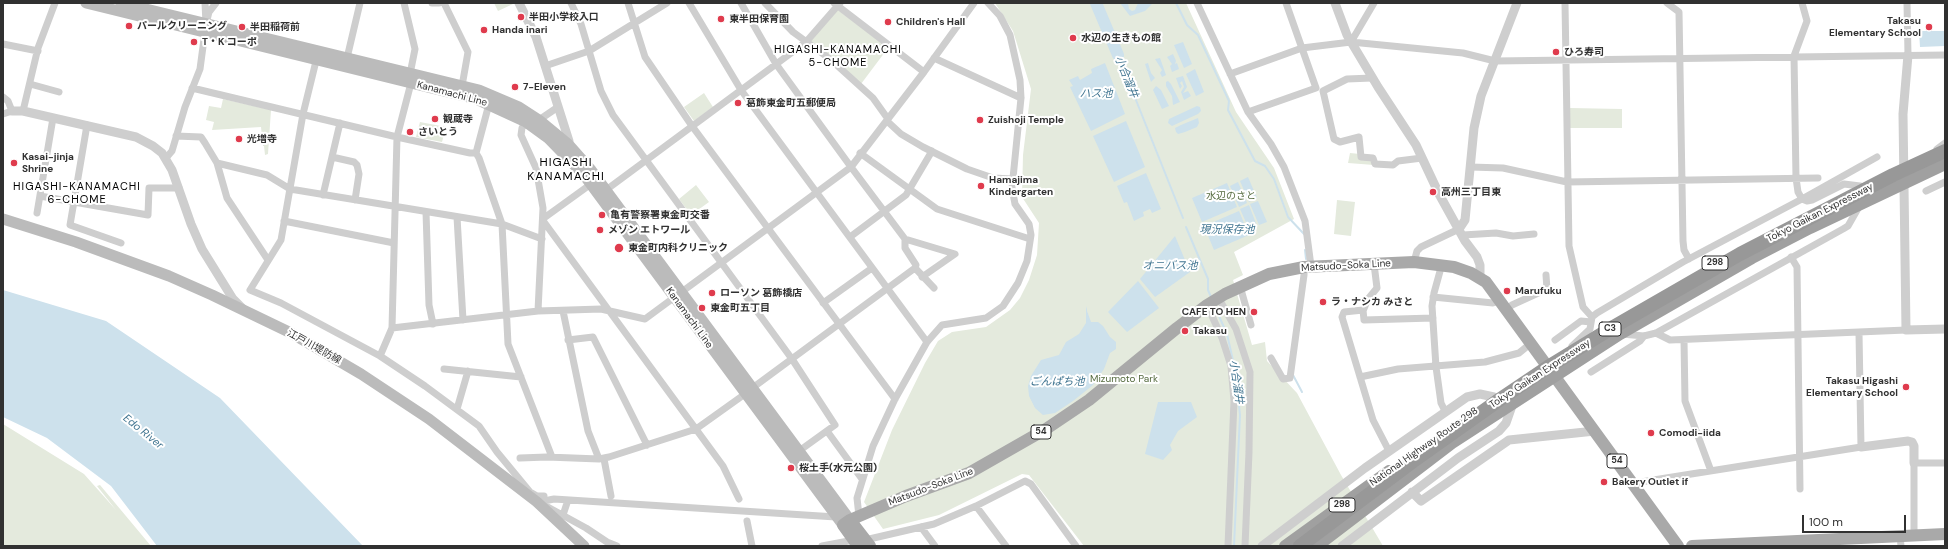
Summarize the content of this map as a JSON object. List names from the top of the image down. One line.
{"streets":{"highway":["Tokyo Gaikan Expressway","298","C3","National Highway Route 298"],"main road":["Kanamachi Line","Matsudo-Soka Line","江戸川堤防線","54"]},"crossings":[["Kanamachi Line","Matsudo-Soka Line"],["Tokyo Gaikan Expressway","National Highway Route 298"],["Matsudo-Soka Line","National Highway Route 298"]],"districts":["HIGASHI-KANAMACHI 5-CHOME","HIGASHI KANAMACHI","HIGASHI-KANAMACHI 6-CHOME"],"water":["小合溜井","ハス池","現況保存池","オニバス池","ごんぱち池","Edo River"],"parks":["水辺のさと","Mizumoto Park"],"places":["半田小学校入口","東半田保育園","Children's Hall","パールクリーニング","半田稲荷前","Takasu Elementary School","Handa inari","水辺の生きもの館","T・K コーポ","ひろ寿司","7-Eleven","葛飾東金町五郵便局","観蔵寺","Zuishoji Temple","さいとう","光増寺","Kasai-jinja Shrine","Hamajima Kindergarten","高州三丁目東","亀有警察署東金町交番","メゾン エトワール","東金町内科クリニック","Marufuku","ローソン 葛飾橋店","ラ・ナシカ みさと","東金町五丁目","CAFE TO HEN","Takasu","Takasu Higashi Elementary School","Comodi-iida","桜土手(水元公園)","Bakery Outlet if"],"scale_bar":"100 m"}
